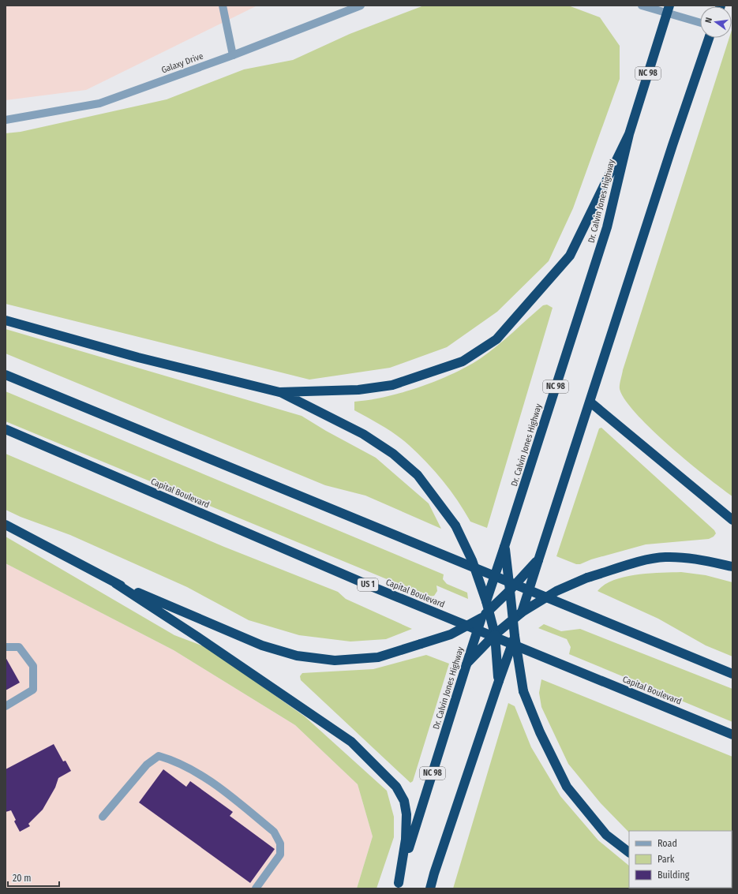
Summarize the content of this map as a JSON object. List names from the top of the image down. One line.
{"streets":{"highway":["NC 98","Dr. Calvin Jones Highway","Capital Boulevard","US 1"],"street":["Galaxy Drive"]},"legend":["Road","Park","Building"],"scale_bar":"20 m","north":"left"}
